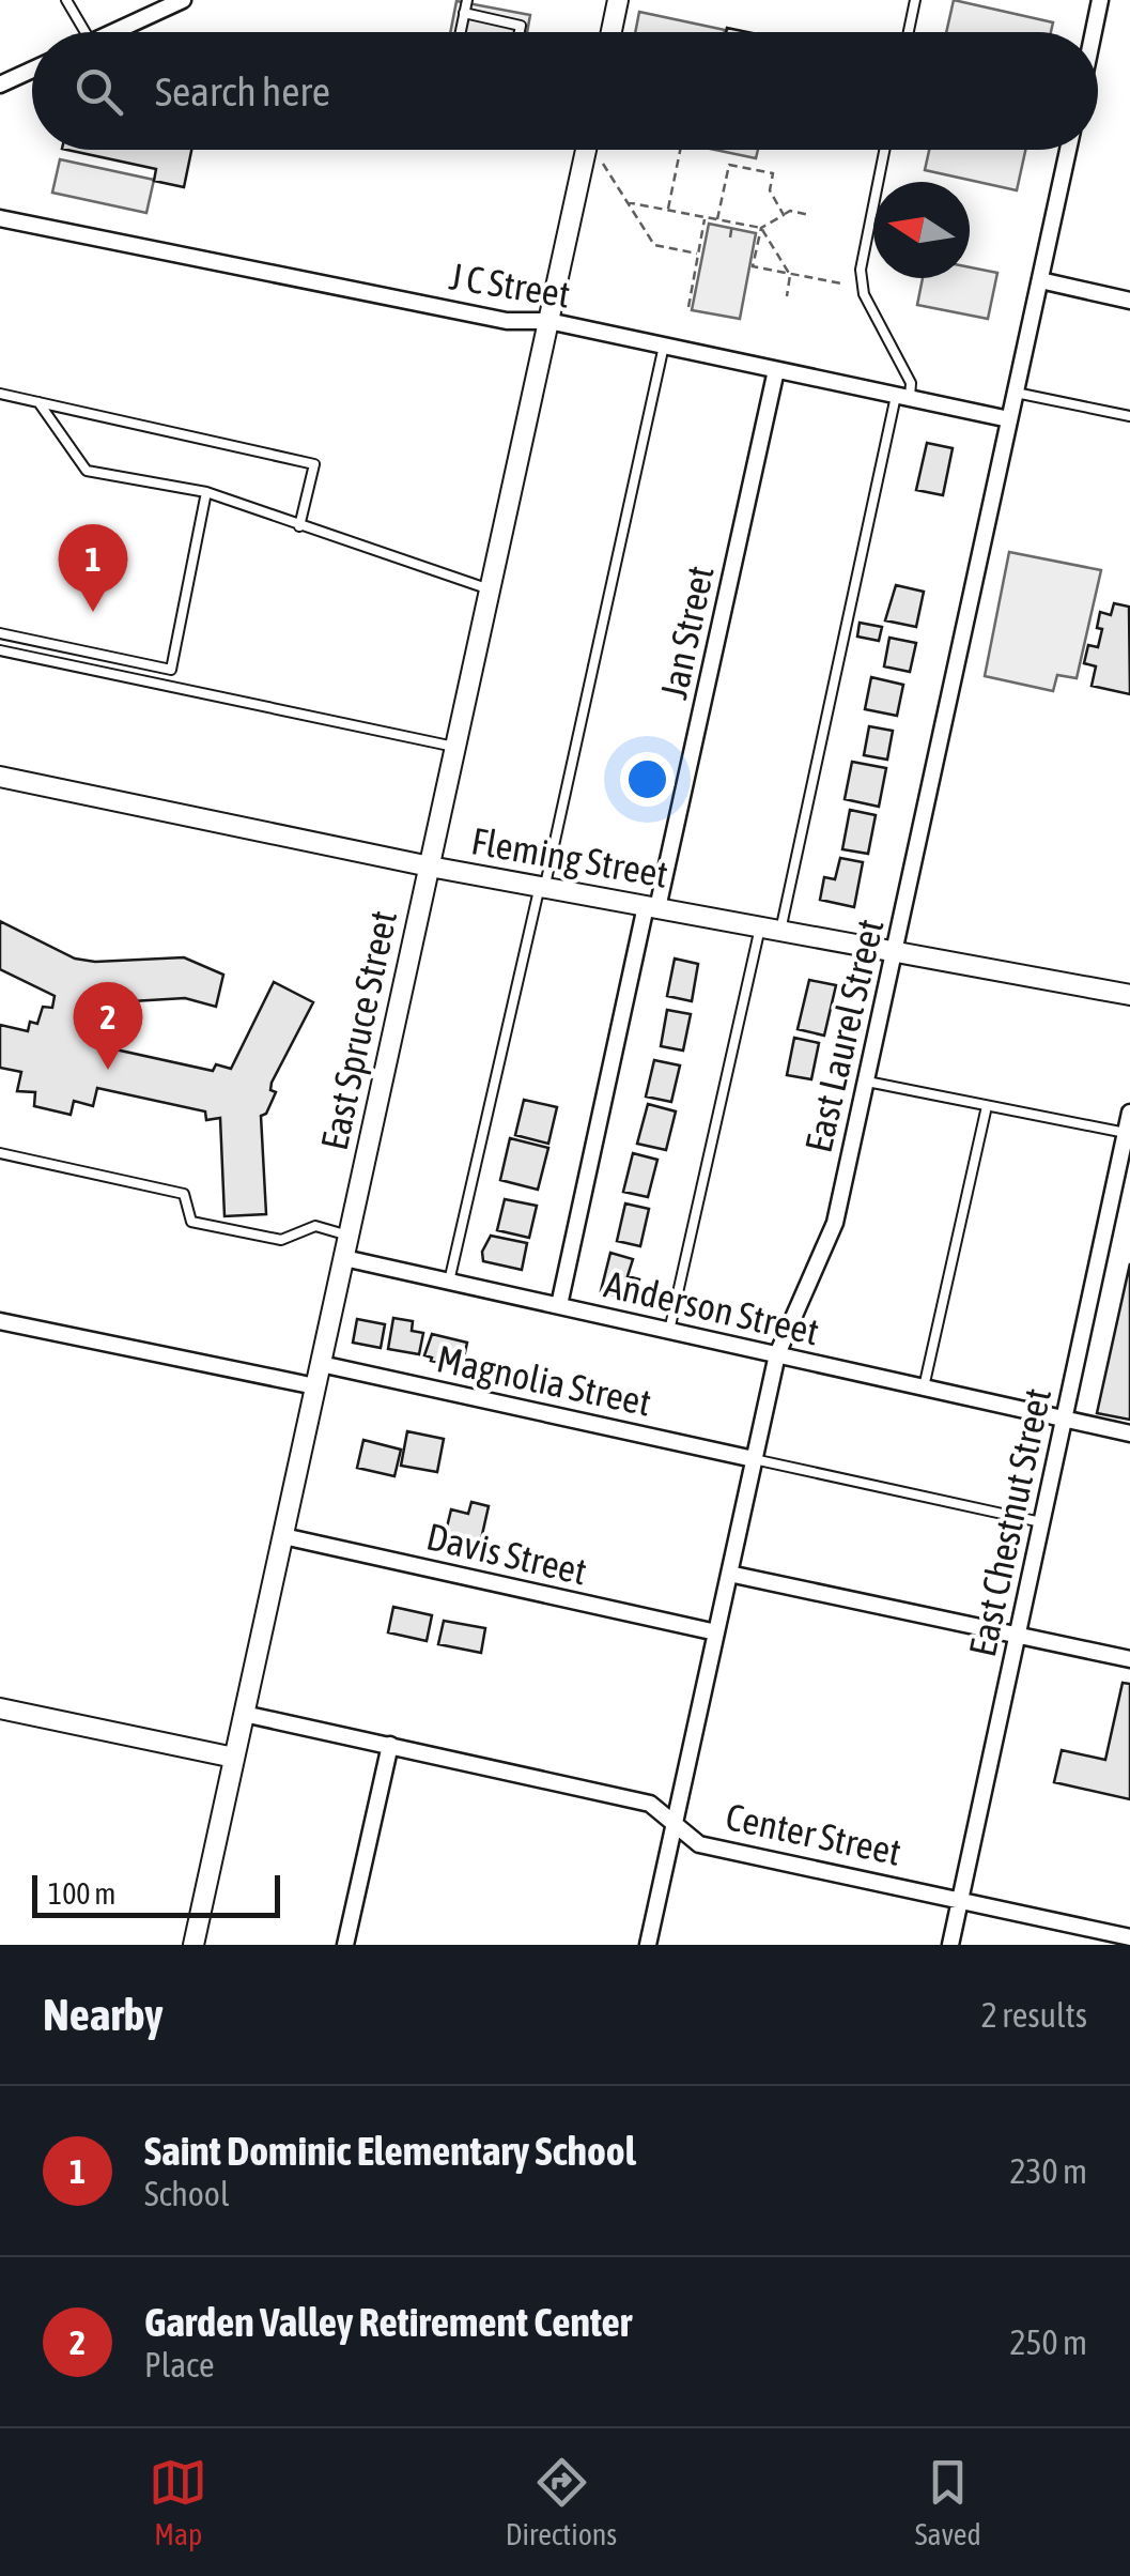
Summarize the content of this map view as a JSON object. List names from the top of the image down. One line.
{"streets":{"street":["J C Street","Jan Street","Fleming Street","East Spruce Street","East Laurel Street","Anderson Street","Magnolia Street","East Chestnut Street","Davis Street","Center Street"]},"crossings":[["J C Street","Jan Street"],["J C Street","East Spruce Street"],["J C Street","East Laurel Street"],["Jan Street","Fleming Street"],["Jan Street","Anderson Street"],["Fleming Street","East Spruce Street"],["Fleming Street","East Laurel Street"],["East Spruce Street","Anderson Street"],["East Spruce Street","Magnolia Street"],["East Spruce Street","Davis Street"],["East Spruce Street","Center Street"],["East Laurel Street","Anderson Street"],["East Laurel Street","Magnolia Street"],["East Laurel Street","Davis Street"],["East Laurel Street","Center Street"],["Anderson Street","East Chestnut Street"],["East Chestnut Street","Center Street"]],"scale_bar":"100 m","north":"left","page":{"search":"Search here","pins":["1","2"],"scale":"100 m","heading":["Nearby","2 results"],"list":[{"mark":"1","name":"Saint Dominic Elementary School","note":"School","value":"230 m"},{"mark":"2","name":"Garden Valley Retirement Center","note":"Place","value":"250 m"}],"nav":["Map","Directions","Saved"]}}
